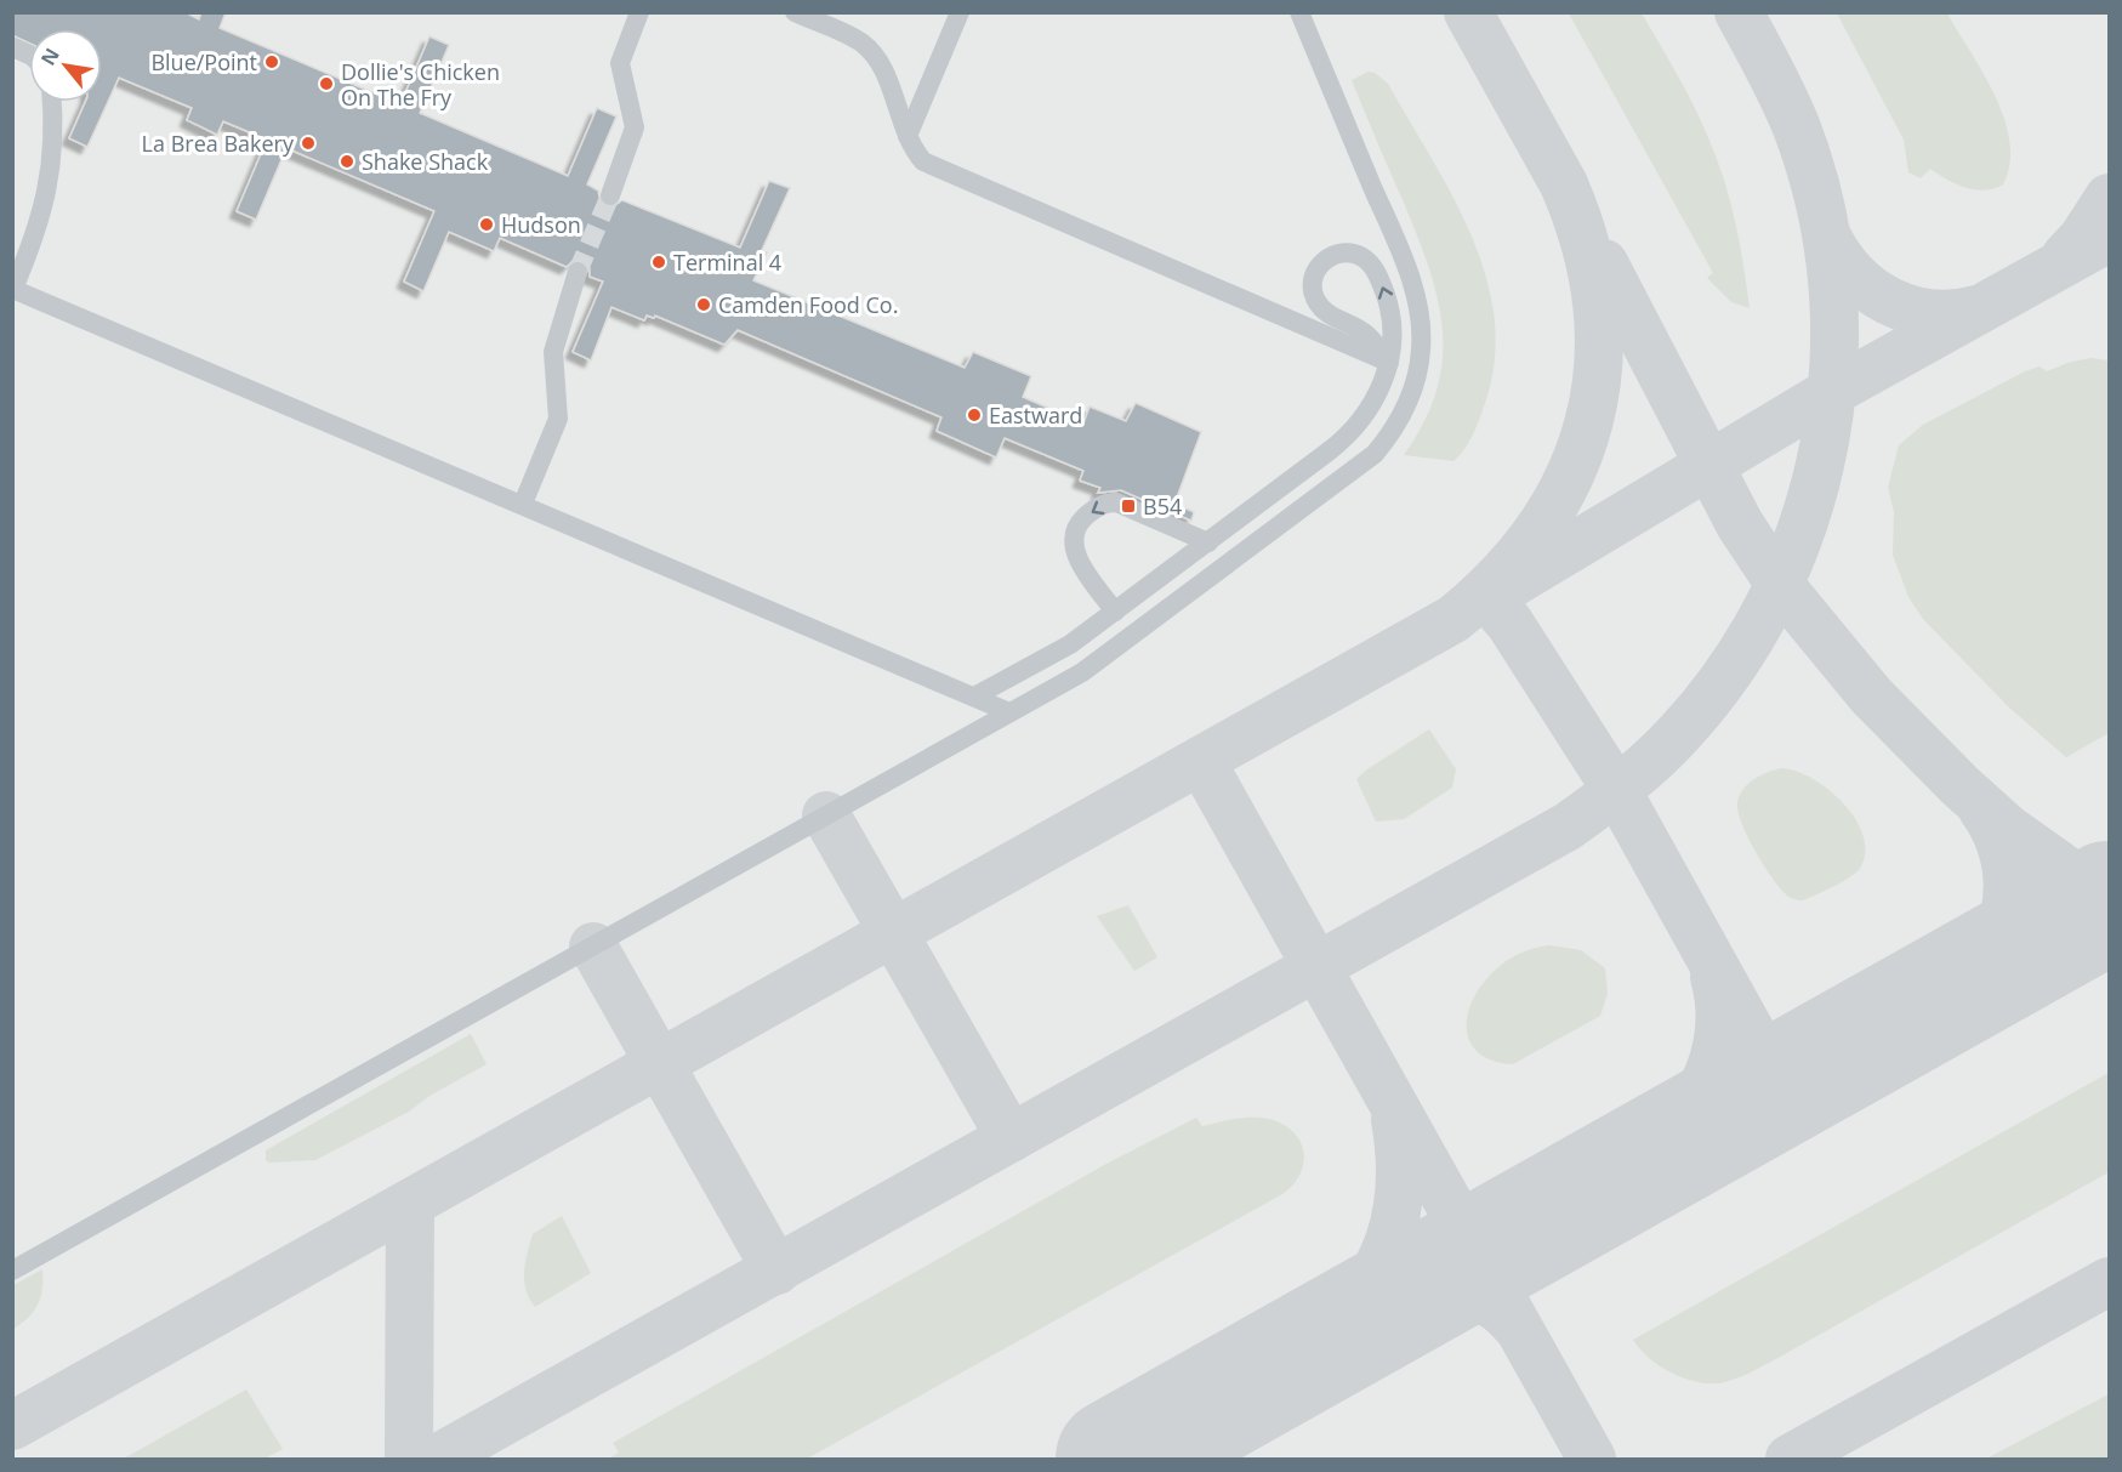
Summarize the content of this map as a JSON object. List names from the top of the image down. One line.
{"places":{"other":["Blue/Point","Dollie's Chicken On The Fry","La Brea Bakery","Shake Shack","Hudson","Terminal 4","Camden Food Co.","Eastward"],"transit":["B54"]},"north":"top left"}
